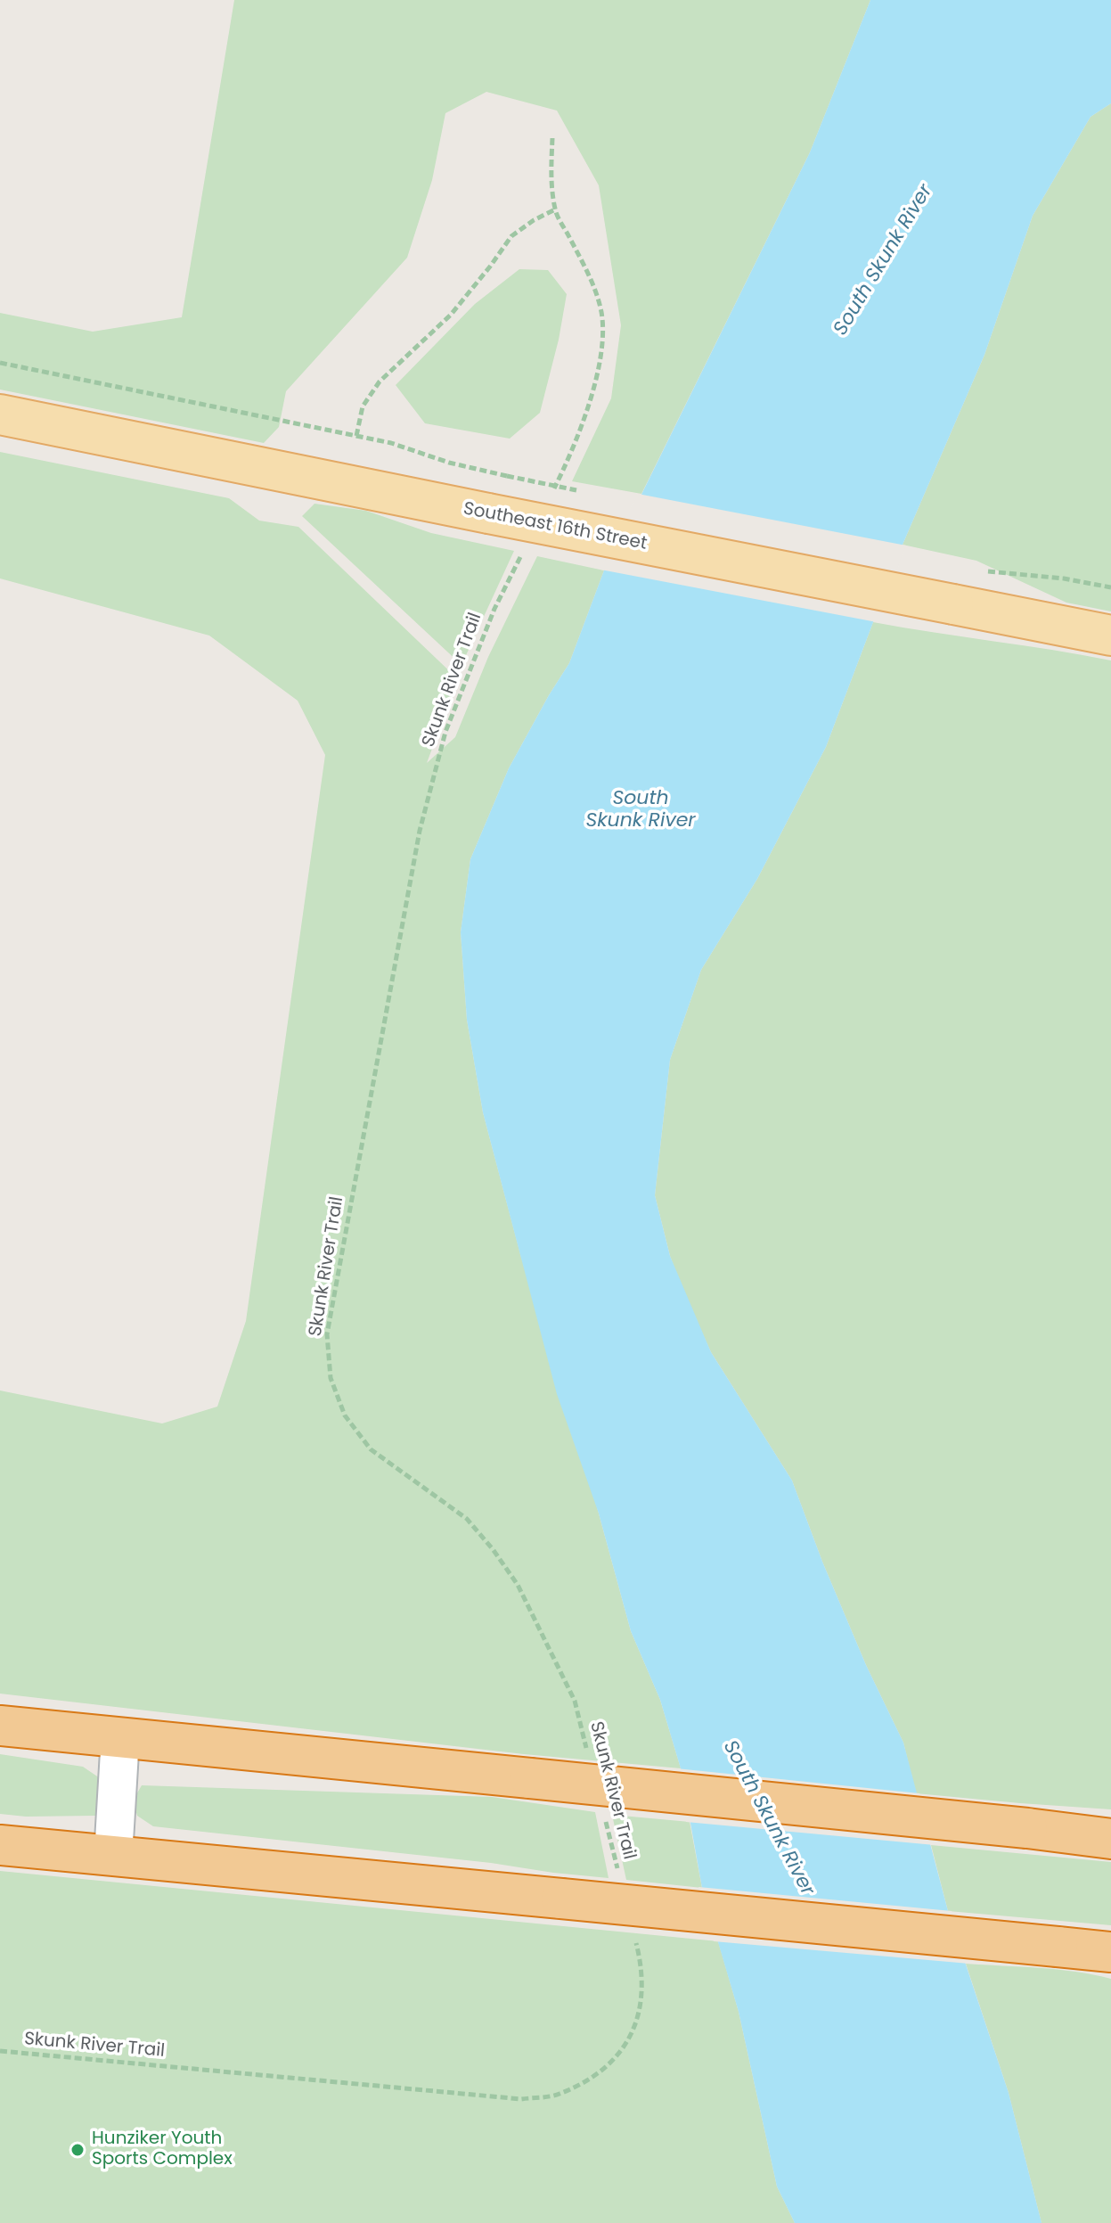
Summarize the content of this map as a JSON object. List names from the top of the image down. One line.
{"streets":{"main road":["Southeast 16th Street"],"path":["Skunk River Trail"]},"water":["South Skunk River"],"places":["Hunziker Youth Sports Complex"]}
